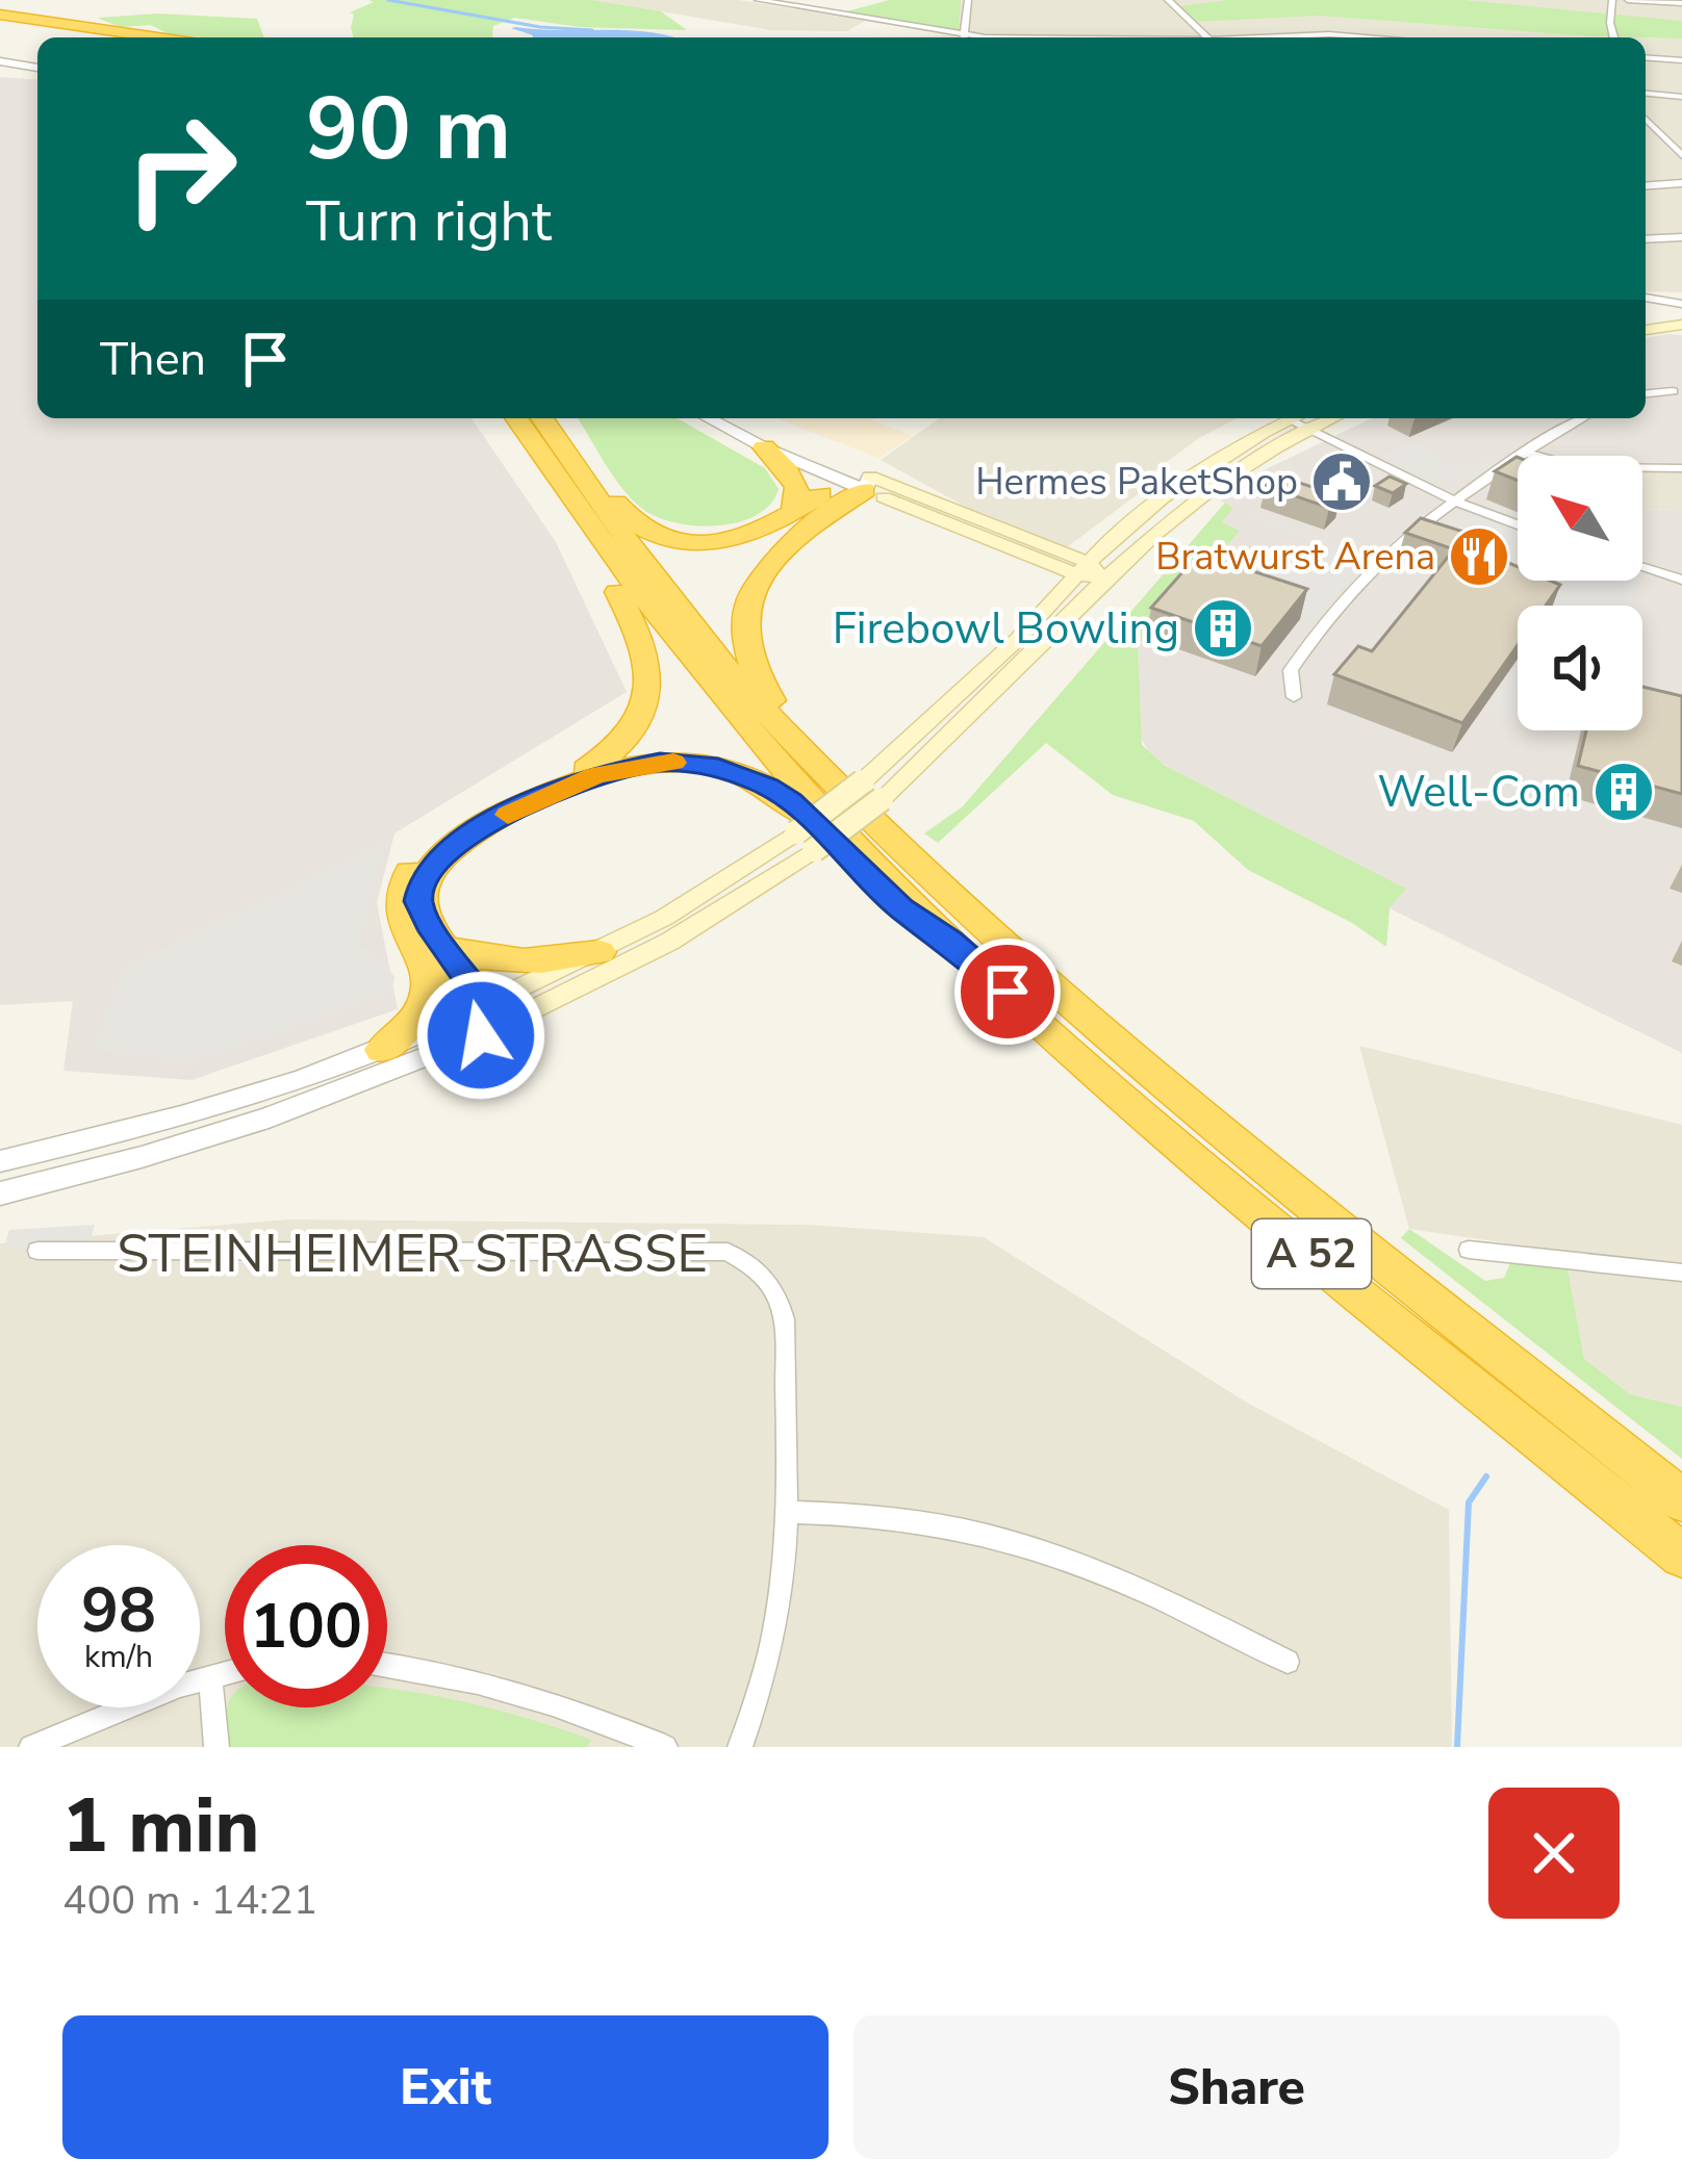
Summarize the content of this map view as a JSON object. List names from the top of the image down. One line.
{"streets":{"highway":["A 52"],"street":["STEINHEIMER STRASSE"]},"places":{"public building":["Hermes PaketShop"],"restaurant":["Bratwurst Arena"],"building":["Firebowl Bowling","Well-Com"]},"north":"top left","page":{"turn":["90 m","Turn right"],"then":"Then","speed":"98 km/h","limit":"100","heading":["1 min","400 m · 14:21"],"buttons":["Exit","Share"]}}
